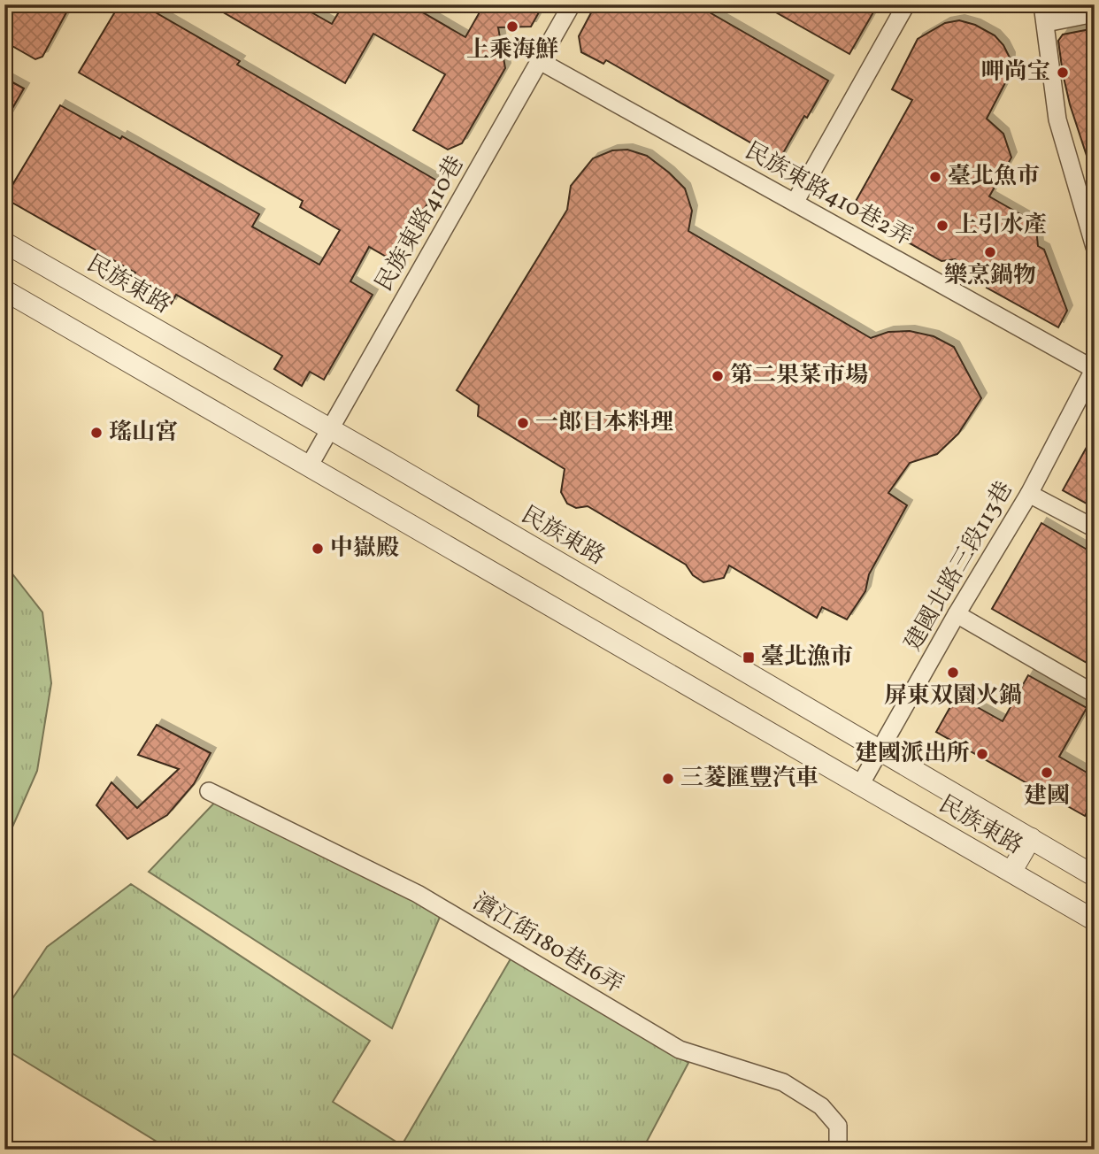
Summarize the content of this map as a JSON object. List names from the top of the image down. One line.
{"streets":{"street":["民族東路410巷2弄","民族東路410巷","民族東路","建國北路三段113巷","濱江街180巷16弄"]},"crossings":[["民族東路410巷2弄","民族東路410巷"],["民族東路410巷2弄","建國北路三段113巷"],["民族東路410巷","民族東路"],["民族東路","建國北路三段113巷"]],"places":{"other":["上乘海鮮","呷尚宝","臺北魚市","上引水產","樂烹鍋物","第二果菜市場","一郎日本料理","瑤山宮","中嶽殿","屏東双園火鍋","建國派出所","建國","三菱匯豐汽車"],"transit":["臺北漁市"]}}
